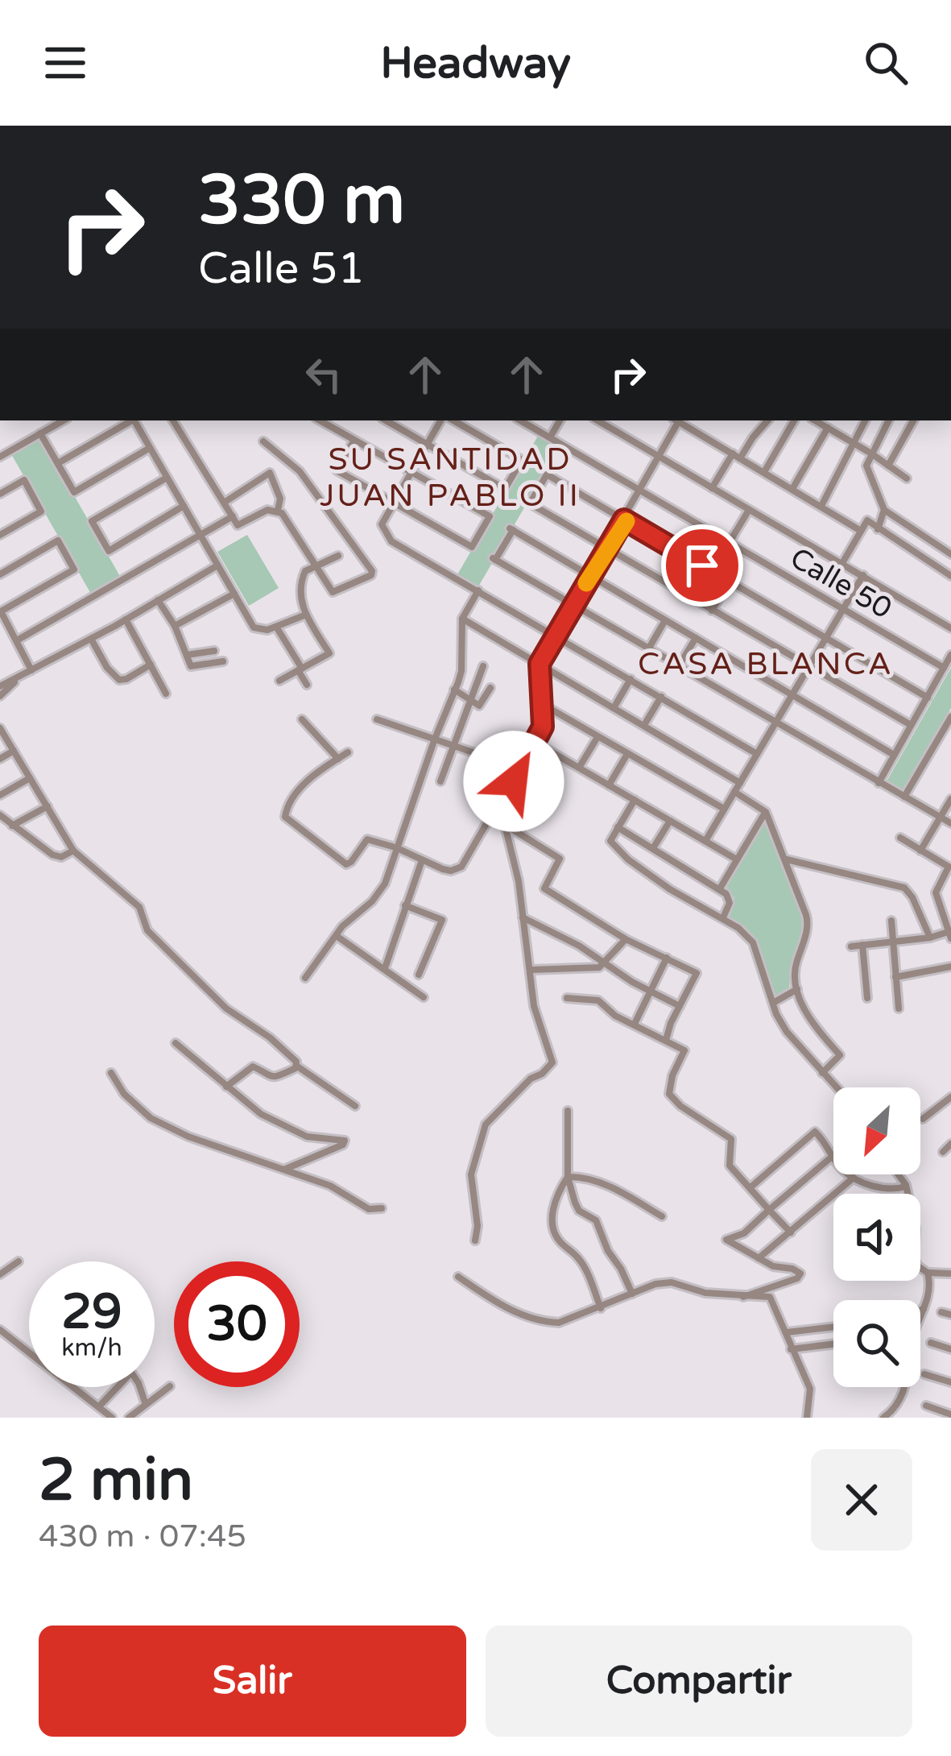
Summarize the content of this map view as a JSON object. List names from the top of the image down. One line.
{"streets":{"street":["Calle 50"]},"districts":["SU SANTIDAD JUAN PABLO II","CASA BLANCA"],"north":"bottom left","page":{"header":"Headway","turn":["330 m","Calle 51"],"speed":"29 km/h","limit":"30","heading":["2 min","430 m · 07:45"],"buttons":["Salir","Compartir"]}}
